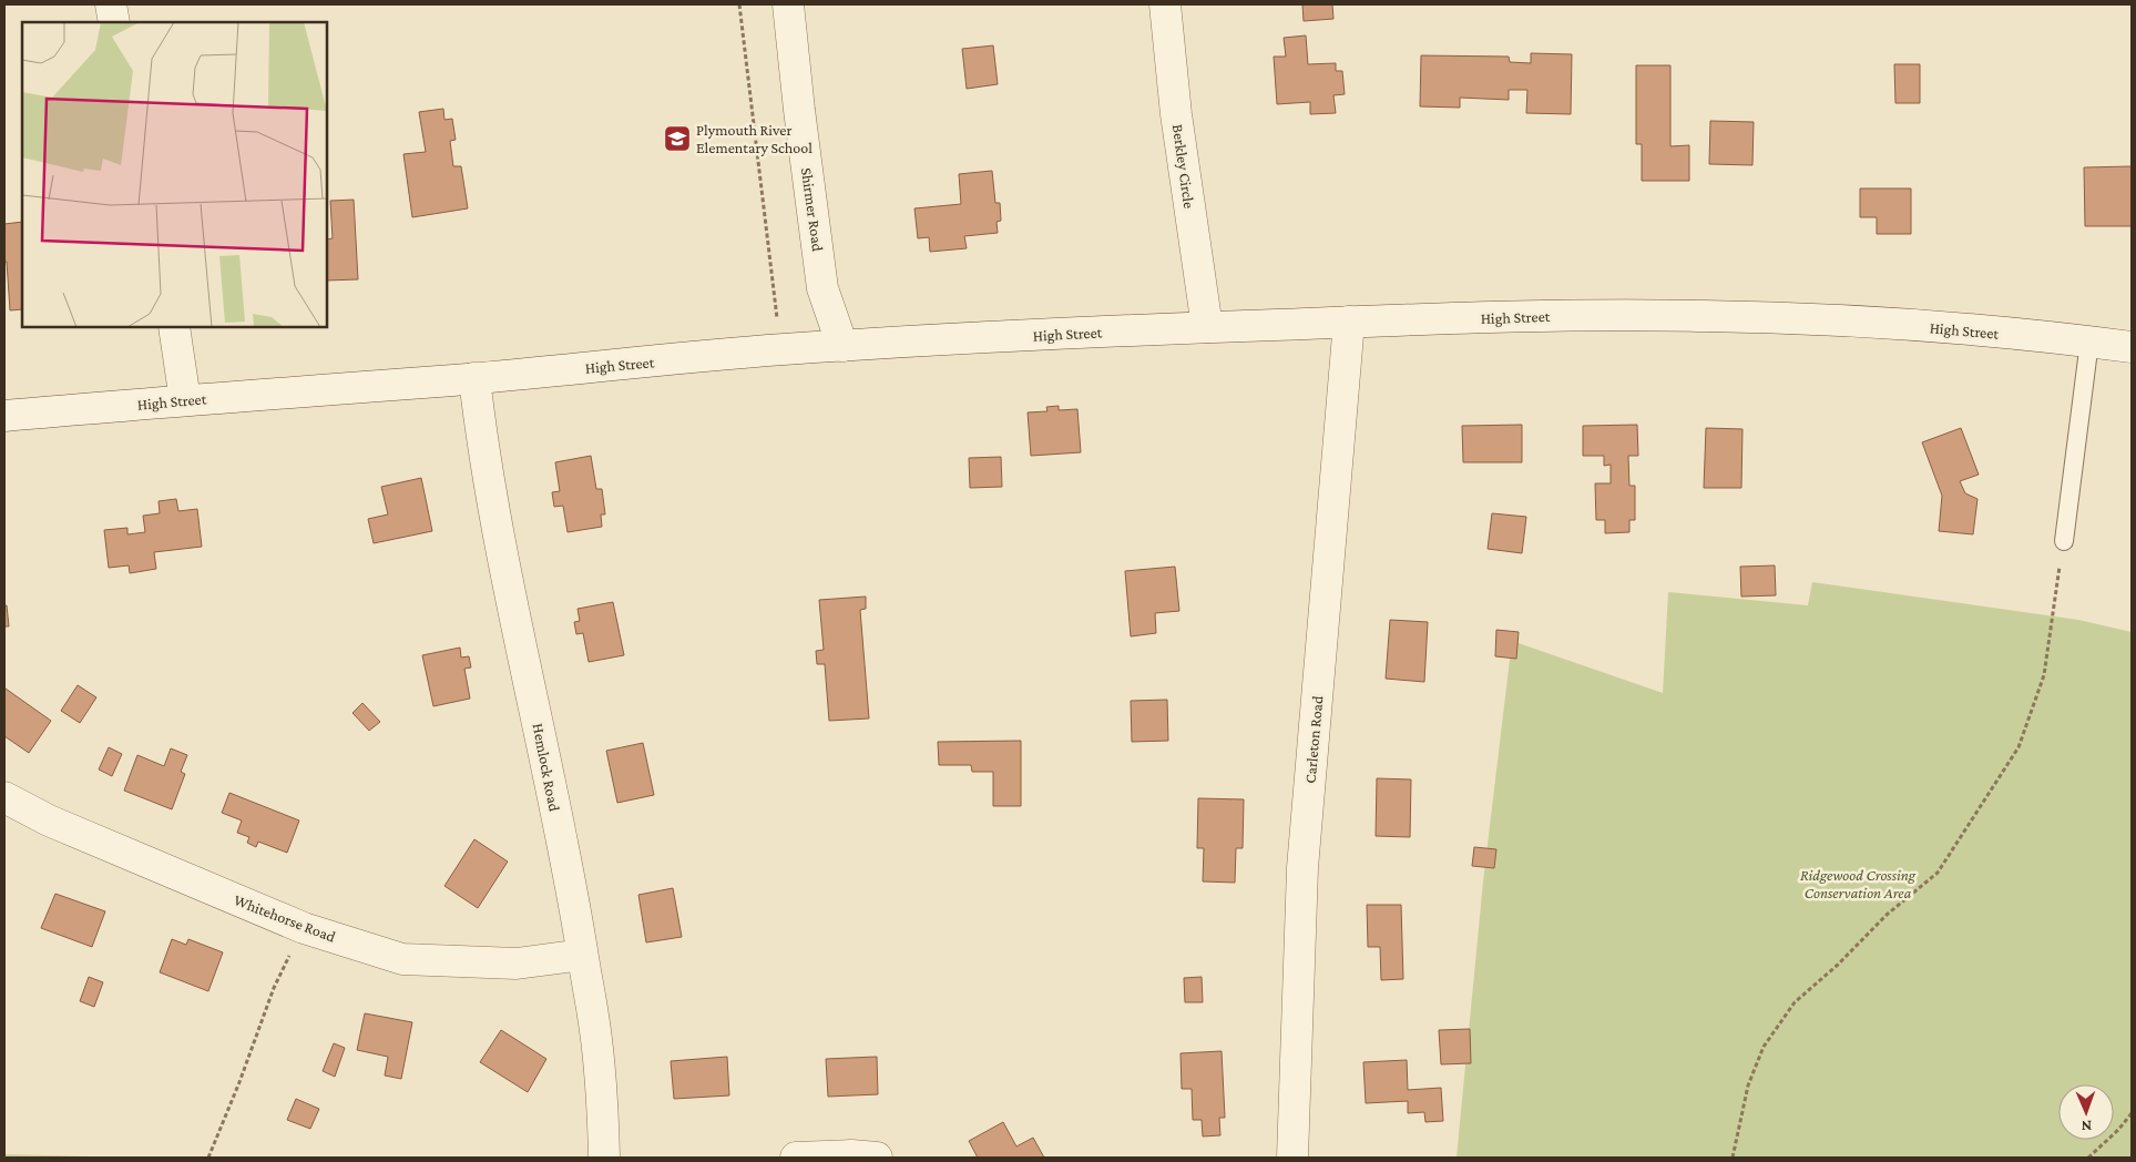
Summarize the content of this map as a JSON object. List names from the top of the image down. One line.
{"streets":{"street":["Berkley Circle","Shirmer Road","High Street","Carleton Road","Hemlock Road","Whitehorse Road"]},"crossings":[["Berkley Circle","High Street"],["Shirmer Road","High Street"],["High Street","Carleton Road"],["High Street","Hemlock Road"],["Hemlock Road","Whitehorse Road"]],"parks":["Ridgewood Crossing Conservation Area"],"places":{"school or university":["Plymouth River Elementary School"]},"north":"bottom"}
